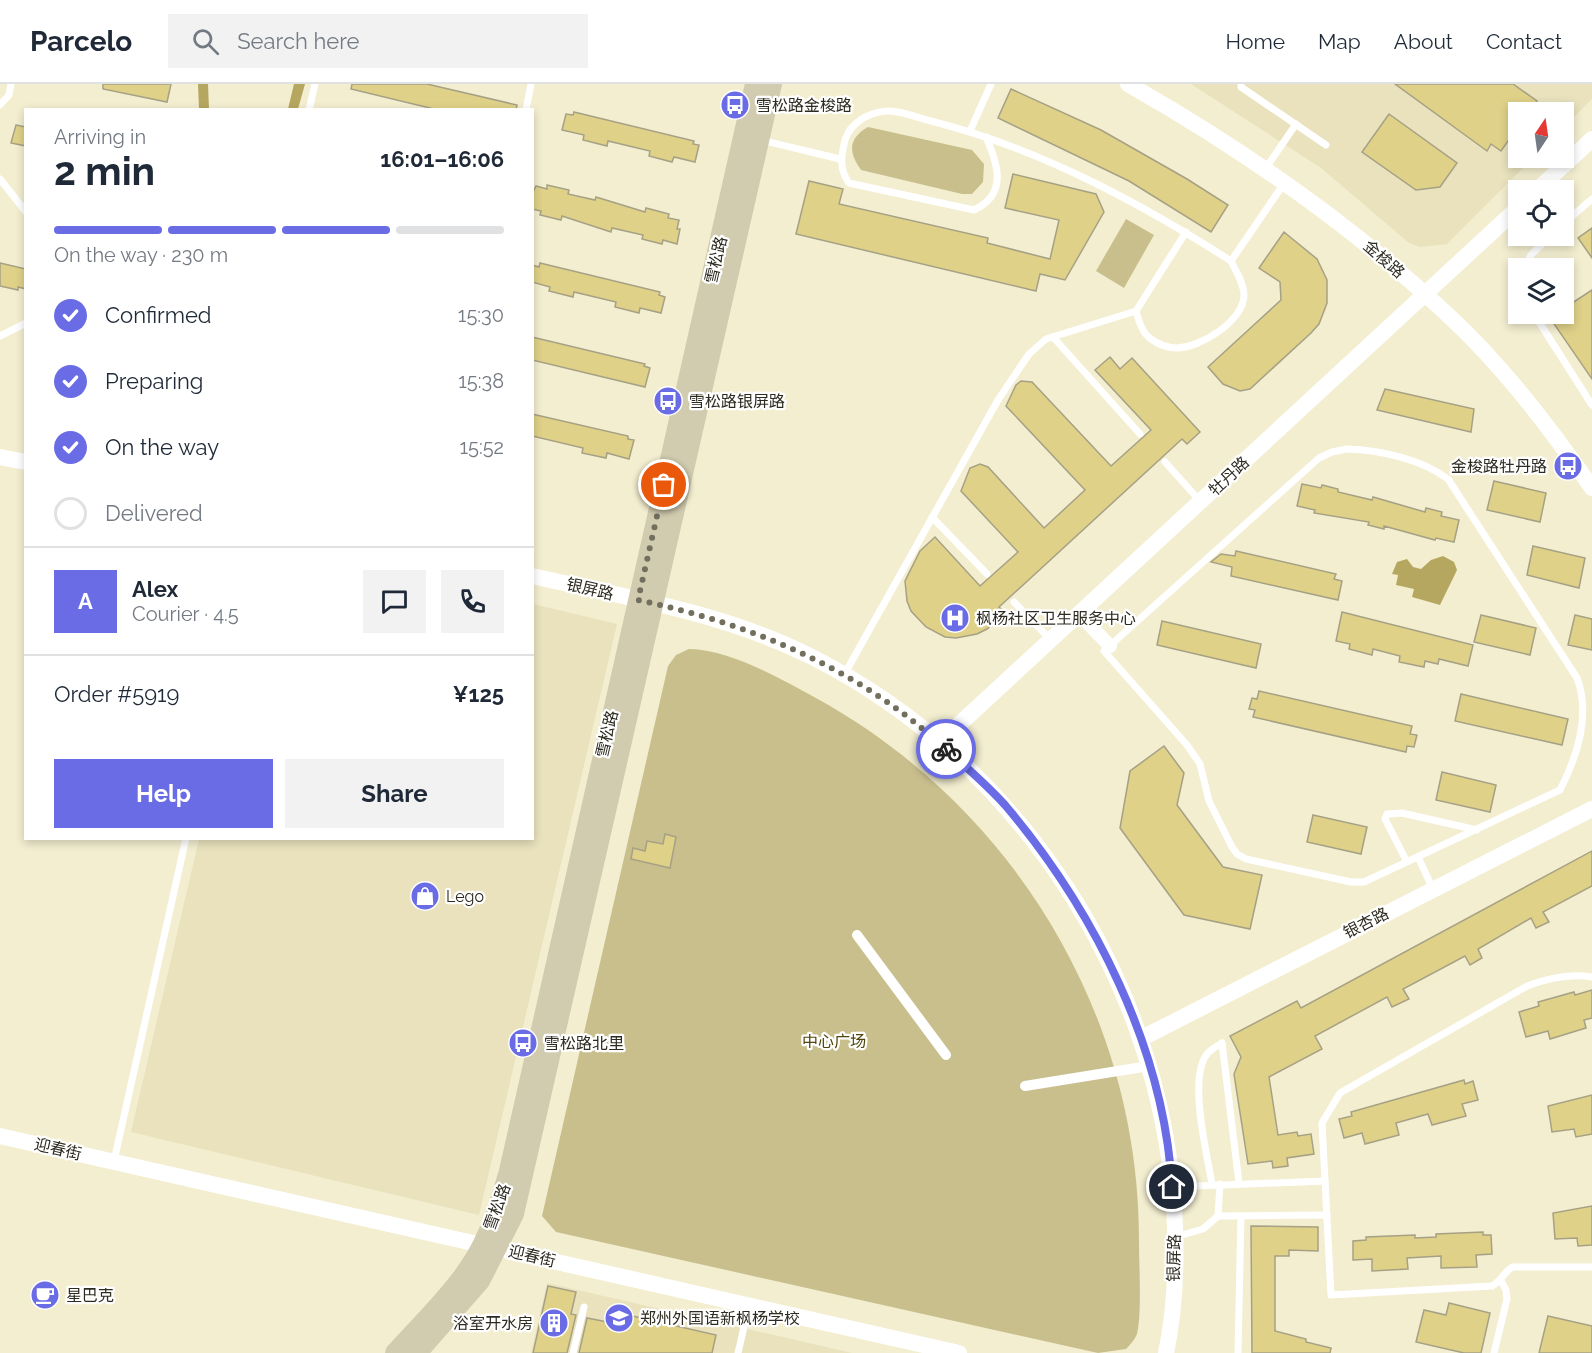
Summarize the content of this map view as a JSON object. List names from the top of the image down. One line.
{"streets":{"main road":["雪松路"],"street":["金梭路","牡丹路","银屏路","银杏路","迎春街"]},"crossings":[["金梭路","牡丹路"],["雪松路","银屏路"],["雪松路","迎春街"],["牡丹路","银屏路"],["银屏路","银杏路"]],"parks":["中心广场"],"places":{"bus stop":["雪松路金梭路","雪松路银屏路","金梭路牡丹路","雪松路北里"],"hospital":["枫杨社区卫生服务中心"],"shop":["Lego"],"cafe":["星巴克"],"school or university":["郑州外国语新枫杨学校"],"building":["浴室开水房"]},"north":"top","page":{"header":"Parcelo","search":"Search here","nav":["Home","Map","About","Contact"],"heading":["2 min","Arriving in","16:01–16:06"],"panel":["Alex","Courier · 4.5","Order #5919","¥125"],"bar":"On the way · 230 m","list":[["Confirmed","15:30"],["Preparing","15:38"],["On the way","15:52"],"Delivered"],"round":"A","buttons":["Help","Share"]}}
